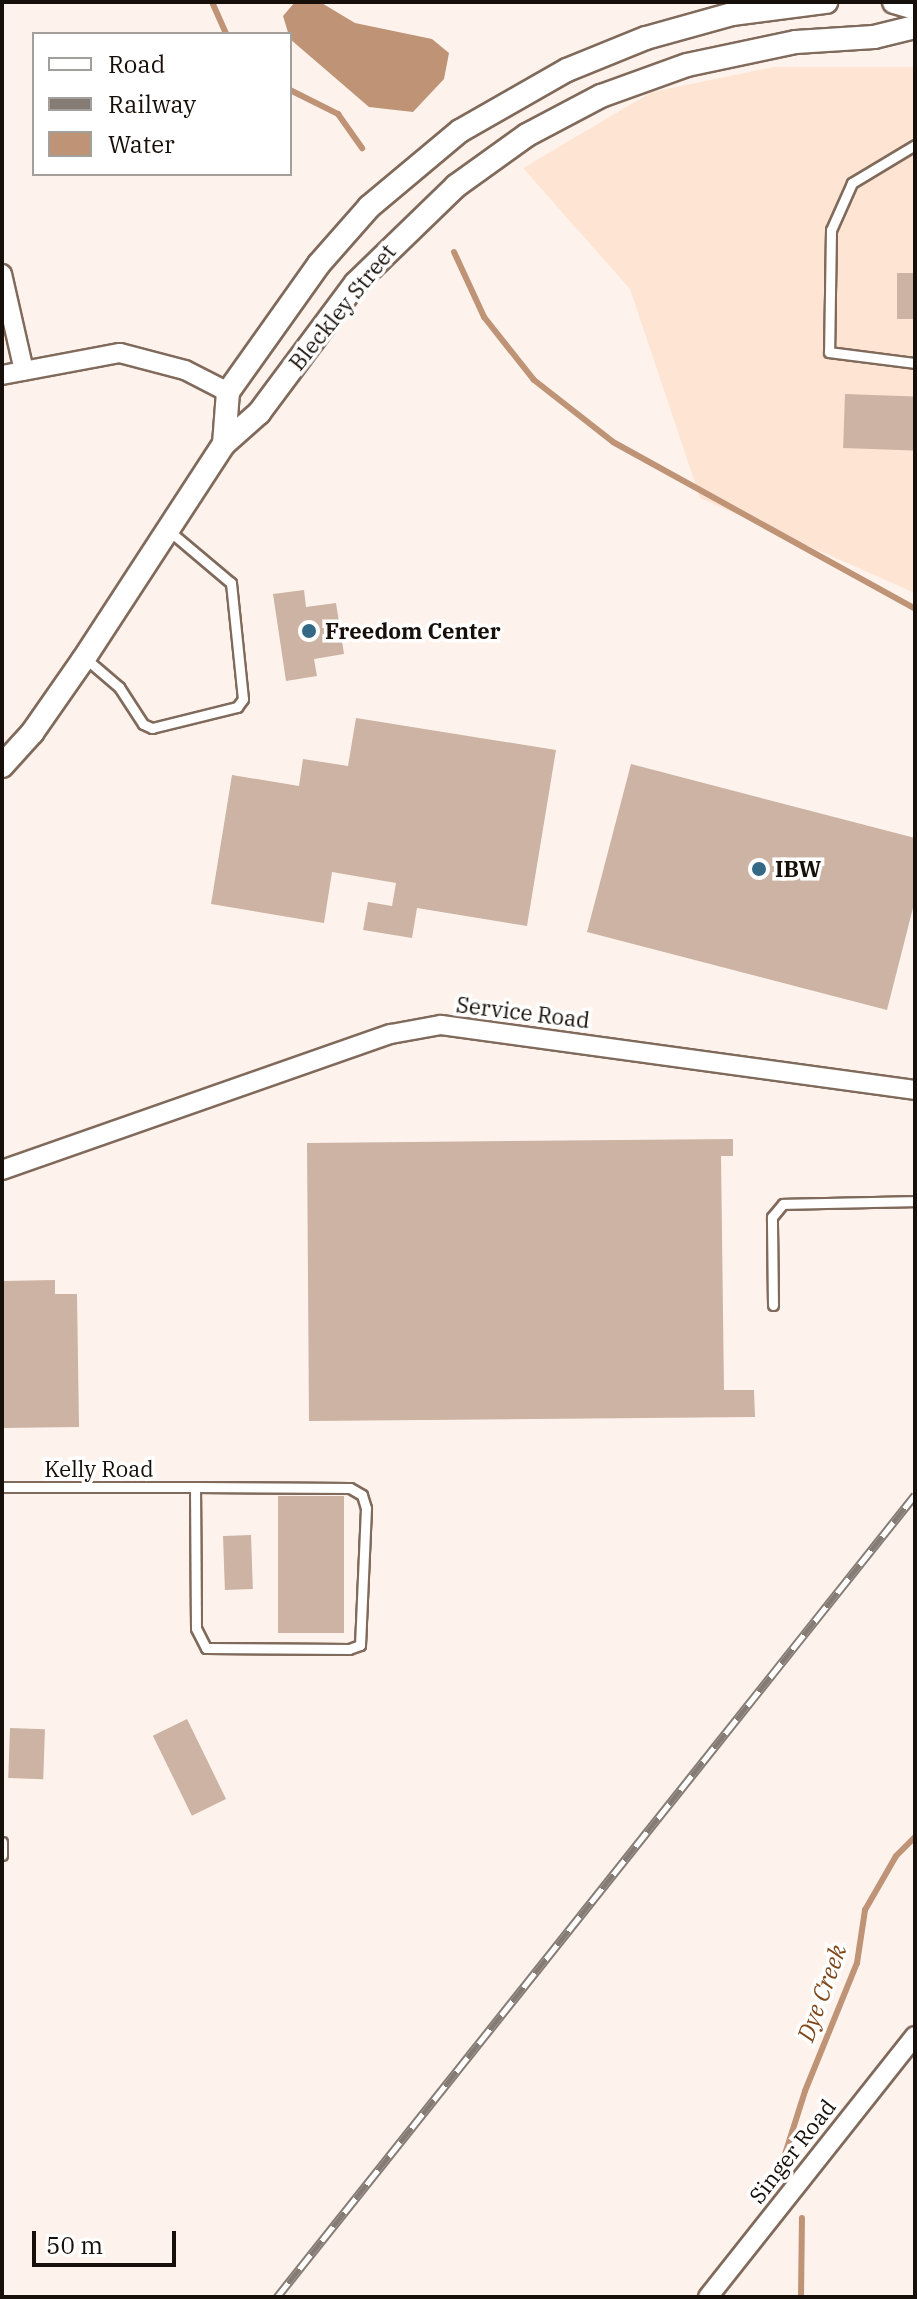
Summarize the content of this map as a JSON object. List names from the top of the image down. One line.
{"streets":{"street":["Bleckley Street","Service Road","Singer Road"],"lane":["Kelly Road"]},"water":["Dye Creek"],"places":["Freedom Center","IBW"],"legend":["Road","Railway","Water"],"scale_bar":"50 m"}
